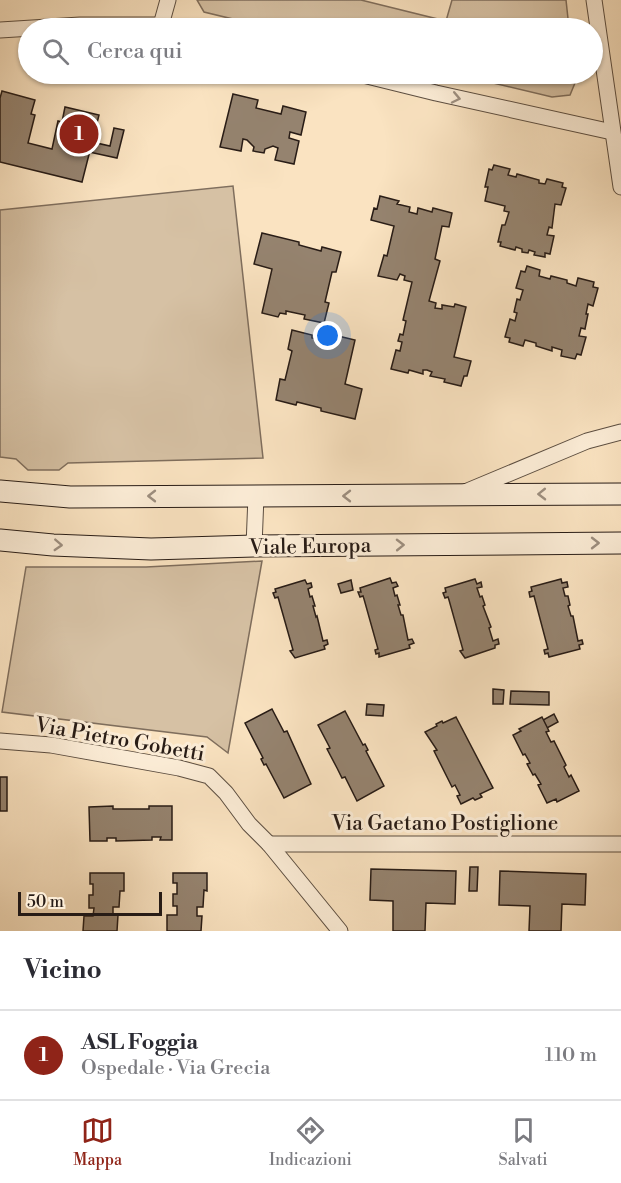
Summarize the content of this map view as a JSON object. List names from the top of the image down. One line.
{"streets":{"street":["Viale Europa","Via Pietro Gobetti","Via Gaetano Postiglione"]},"crossings":[["Via Pietro Gobetti","Via Gaetano Postiglione"]],"scale_bar":"50 m","page":{"search":"Cerca qui","pins":"1","scale":"50 m","heading":"Vicino","list":[{"mark":"1","name":"ASL Foggia","note":"Ospedale · Via Grecia","value":"110 m"}],"nav":["Mappa","Indicazioni","Salvati"]}}
